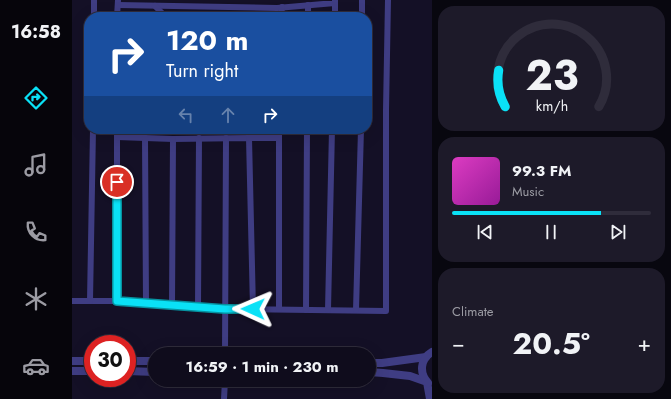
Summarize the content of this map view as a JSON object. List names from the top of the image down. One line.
{"page":{"tabs":"16:58","turn":["120 m","Turn right"],"song":["99.3 FM","Music"],"tile":"Climate","heat":["−","20.5°","+"],"limit":"30","trip":"16:59 · 1 min · 230 m","gauge":["23","km/h"]}}
